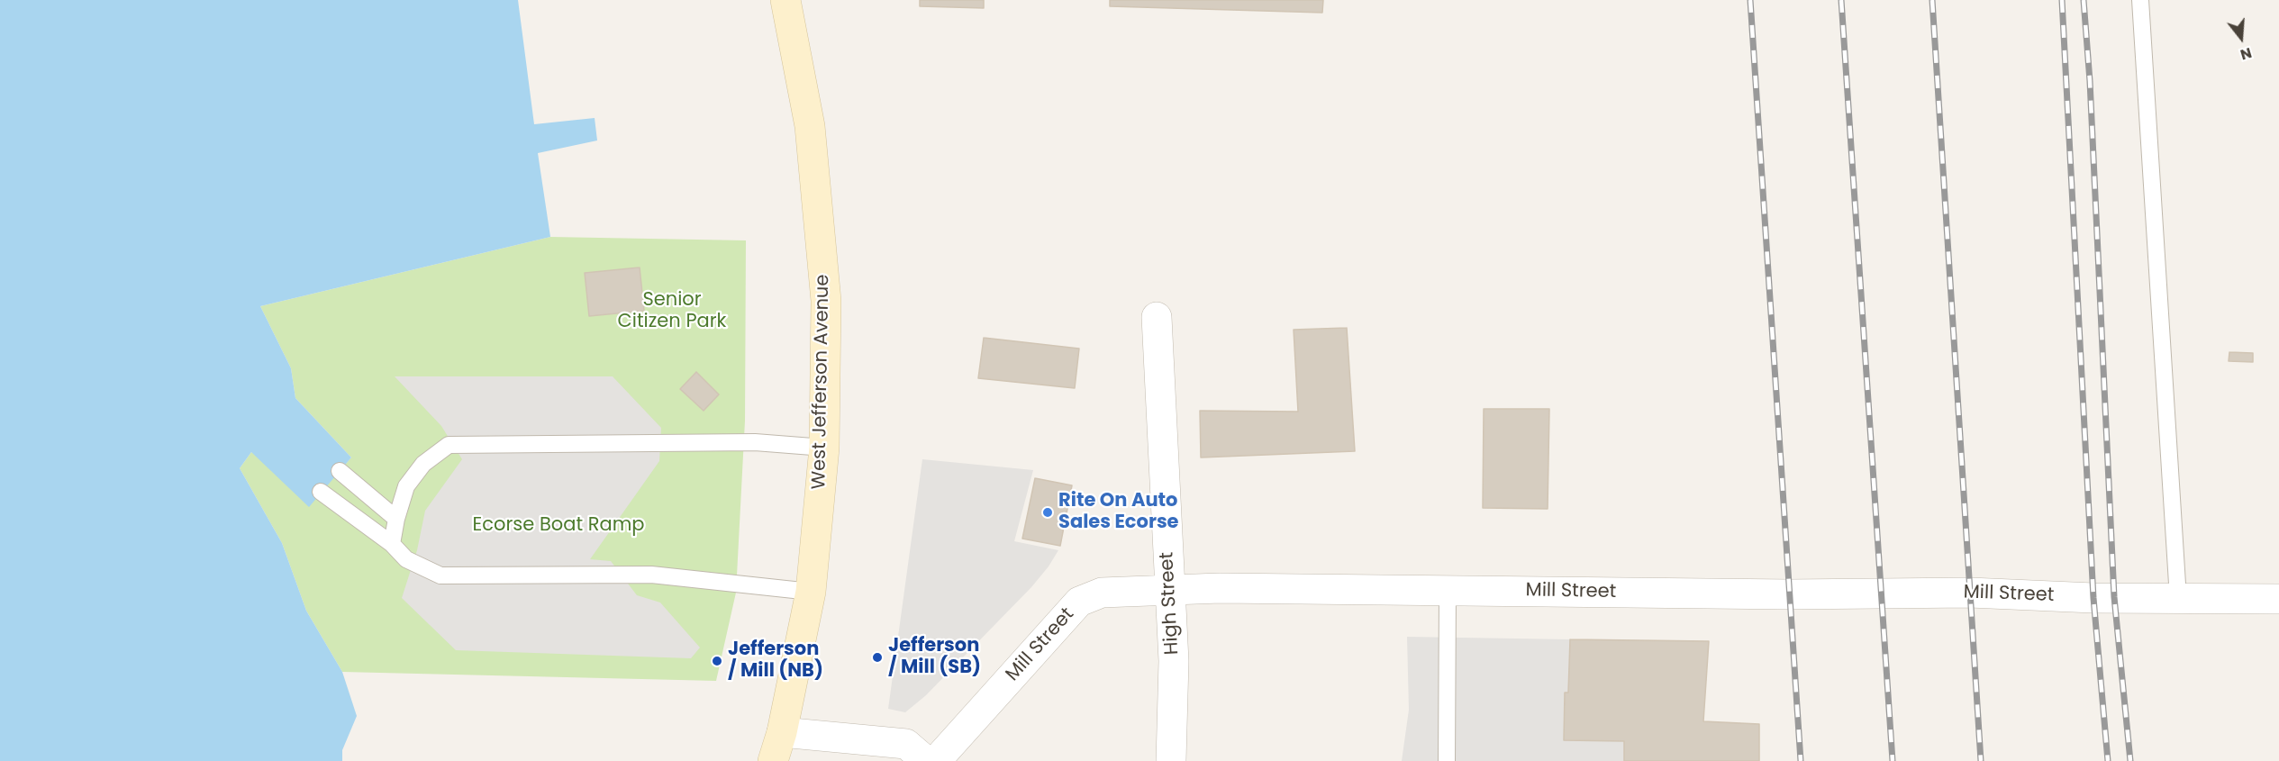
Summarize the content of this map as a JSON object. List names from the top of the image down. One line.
{"streets":{"main road":["West Jefferson Avenue"],"street":["Mill Street","High Street"]},"crossings":[["Mill Street","High Street"]],"parks":["Senior Citizen Park","Ecorse Boat Ramp"],"places":["Rite On Auto Sales Ecorse","Jefferson / Mill (SB)","Jefferson / Mill (NB)"],"north":"bottom"}
